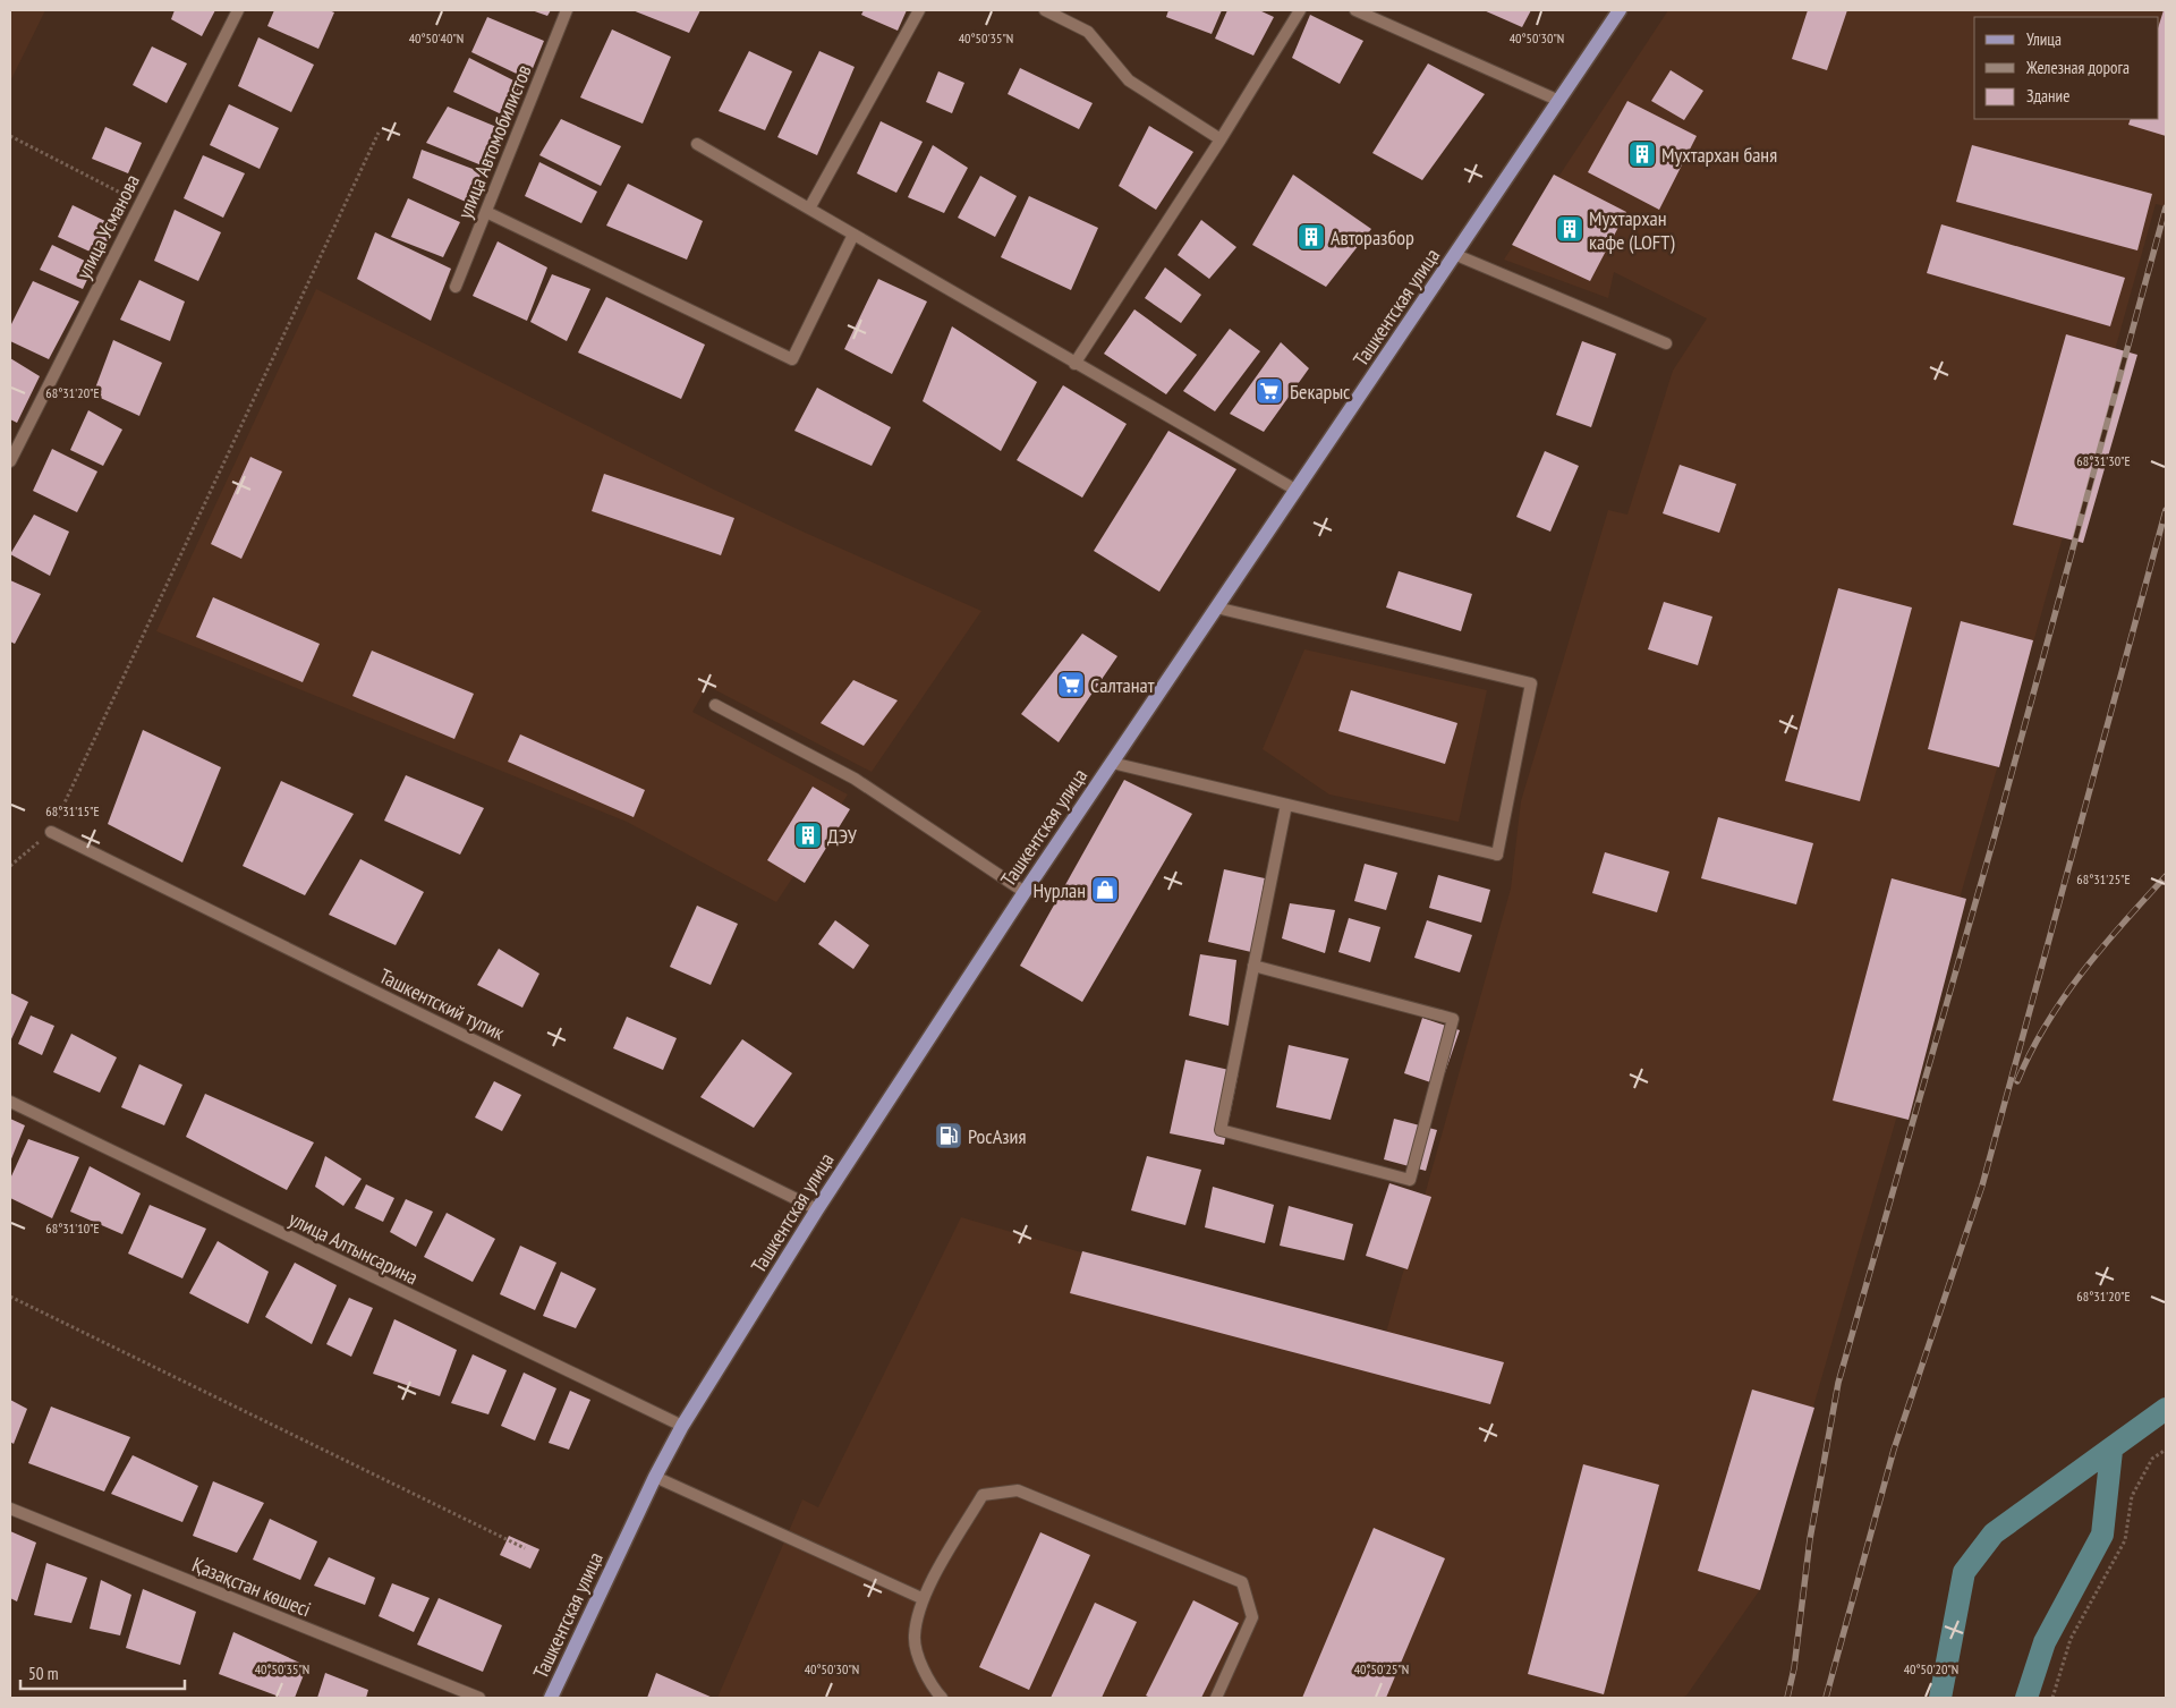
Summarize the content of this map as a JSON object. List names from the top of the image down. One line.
{"streets":{"main road":["Ташкентская улица"],"street":["улица Автомобилистов","улица Усманова","Ташкентский тупик","улица Алтынсарина","Қазақстан көшесі"]},"crossings":[["Ташкентская улица","Ташкентский тупик"],["Ташкентская улица","улица Алтынсарина"]],"places":{"building":["Мухтархан баня","Мухтархан кафе (LOFT)","Авторазбор","ДЭУ"],"supermarket":["Бекарыс","Салтанат"],"shop":["Нурлан"],"fuel station":["РосАзия"]},"legend":["Улица","Железная дорога","Здание"],"scale_bar":"50 m","coordinates":["40°50'40\"N","40°50'35\"N","40°50'30\"N","68°31'20\"E","68°31'30\"E","68°31'15\"E","68°31'25\"E","68°31'10\"E","40°50'25\"N","40°50'20\"N"]}
